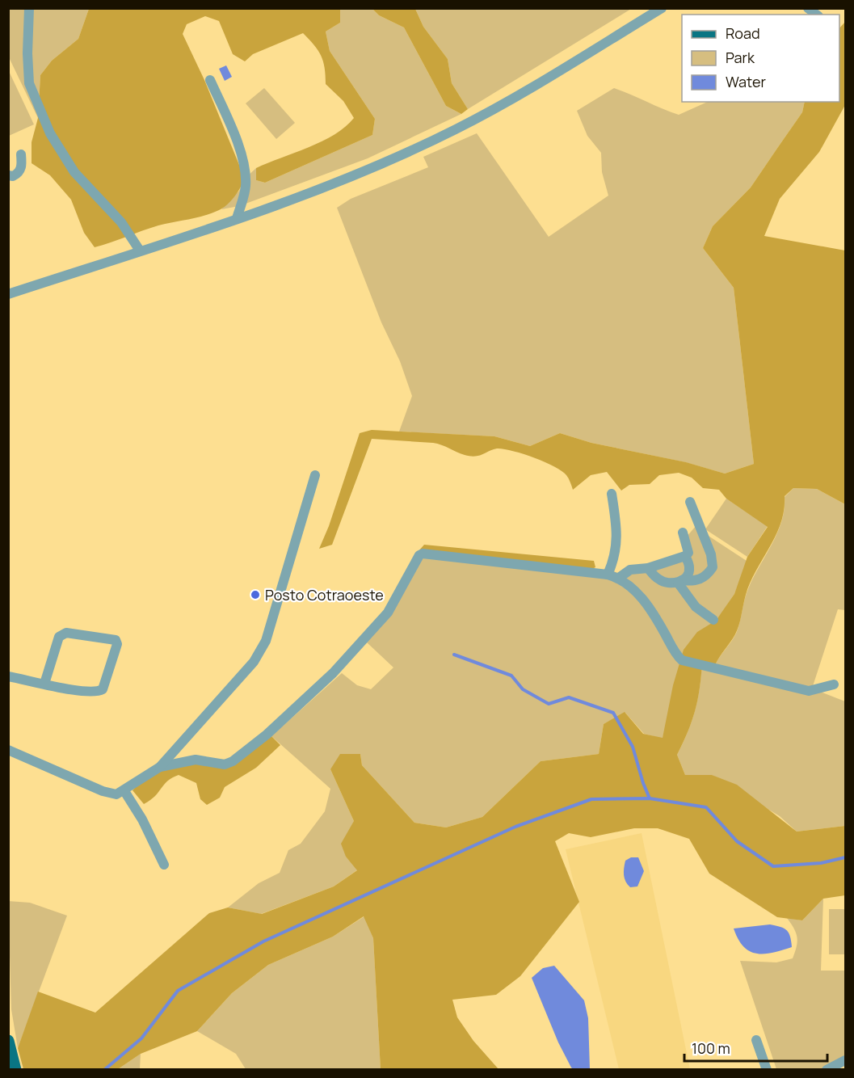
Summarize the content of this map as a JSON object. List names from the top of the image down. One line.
{"places":["Posto Cotraoeste"],"legend":["Road","Park","Water"],"scale_bar":"100 m"}
